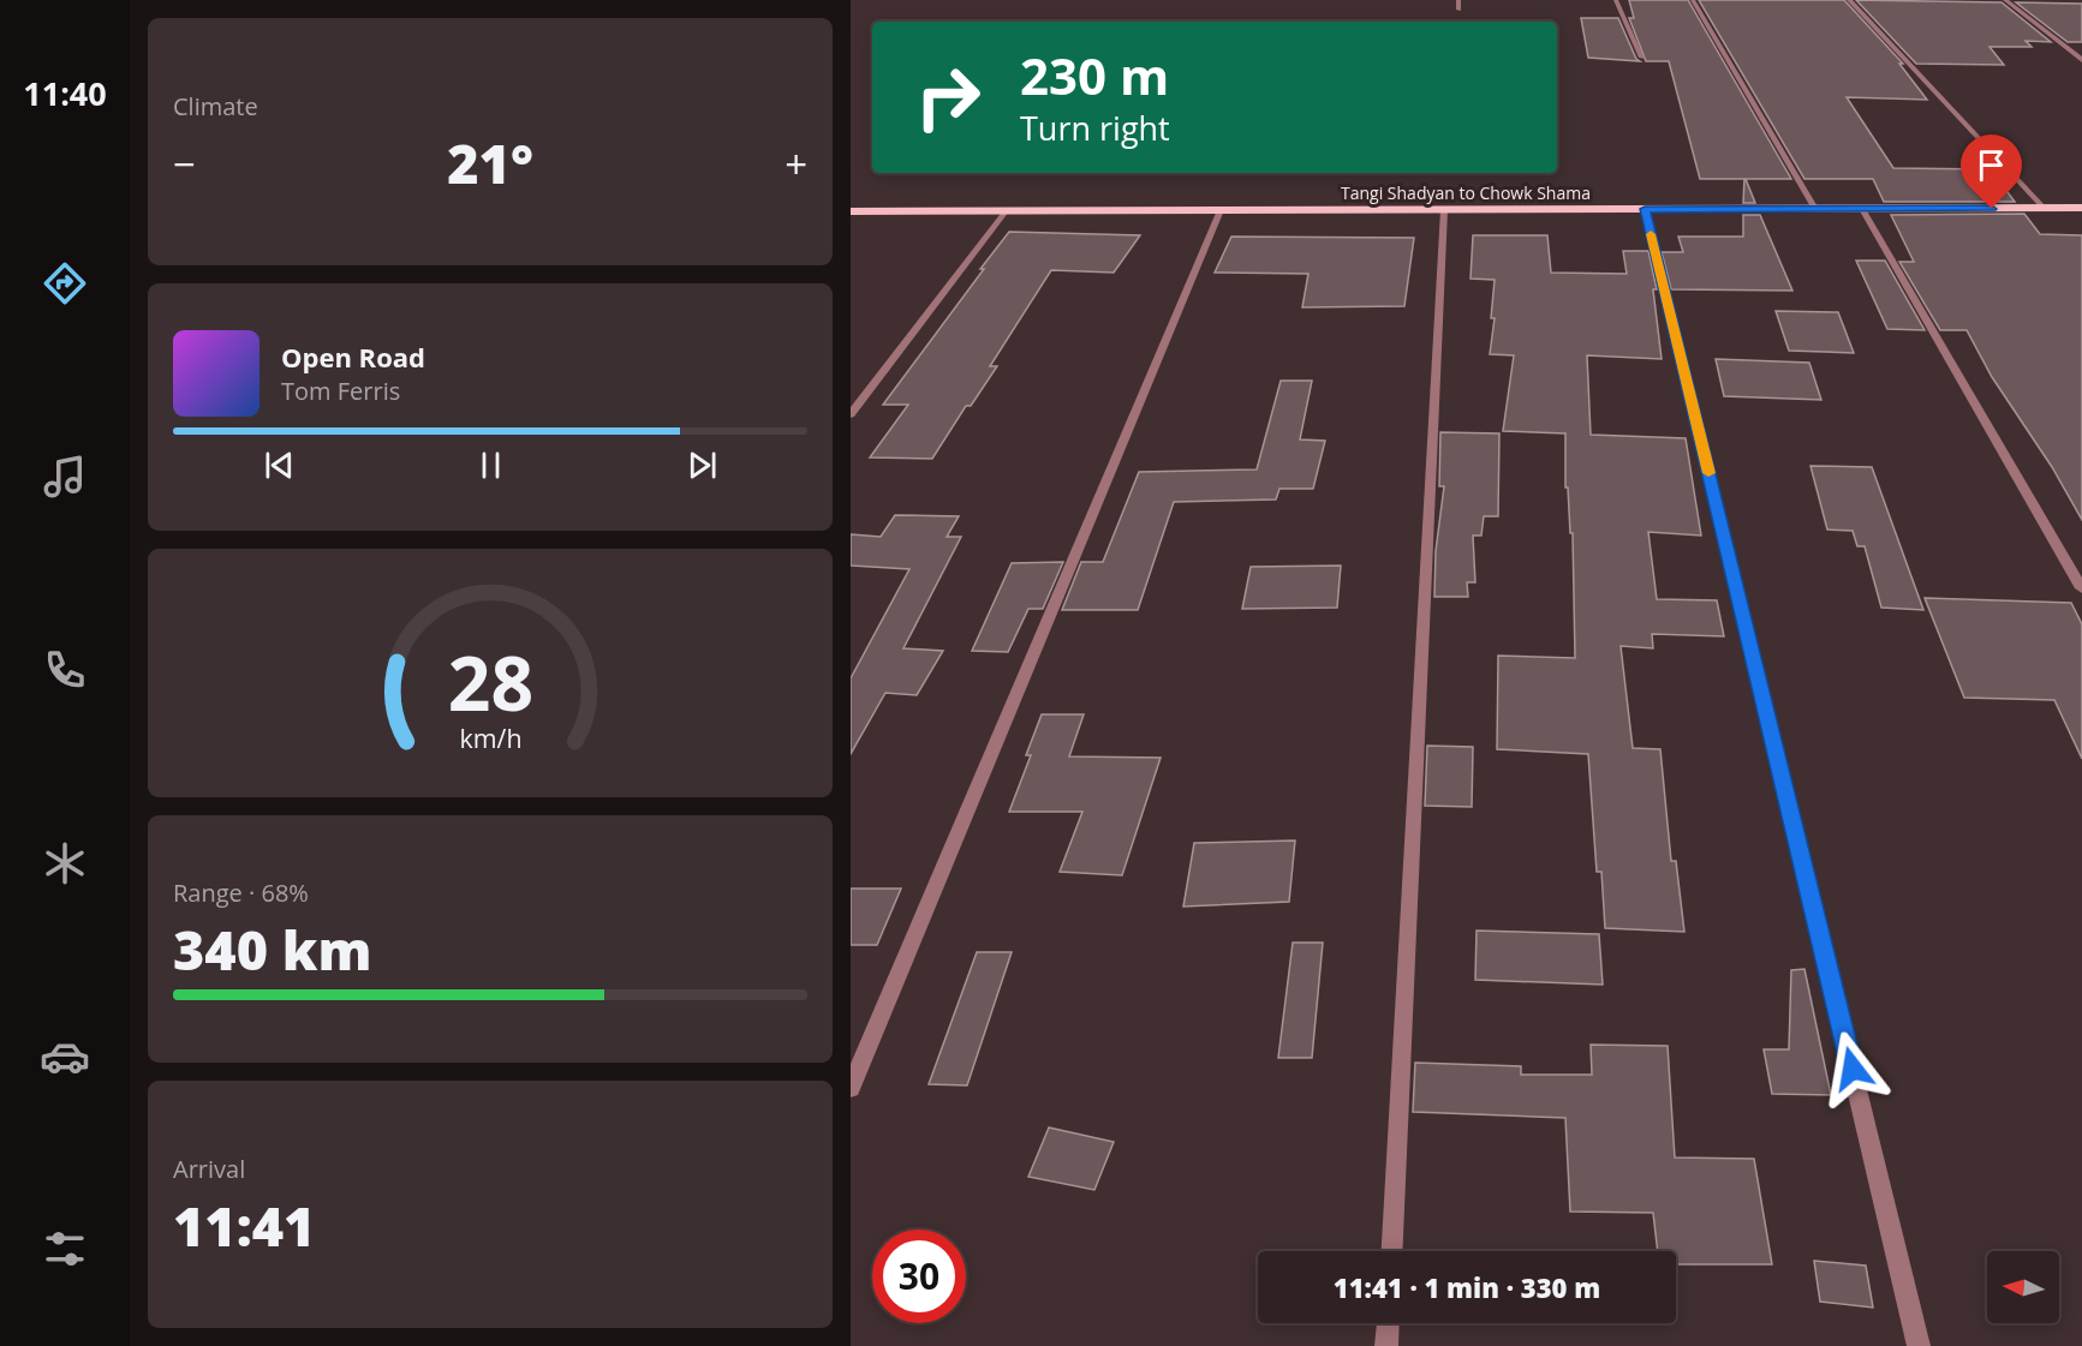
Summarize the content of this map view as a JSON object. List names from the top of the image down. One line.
{"streets":{"main road":["Tangi Shadyan to Chowk Shama"]},"north":"left","page":{"tabs":"11:40","tile":["Climate",["Range · 68%","340 km"],["Arrival","11:41"]],"turn":["230 m","Turn right"],"heat":["−","21°","+"],"song":["Open Road","Tom Ferris"],"limit":"30","trip":"11:41 · 1 min · 330 m","gauge":["28","km/h"]}}
